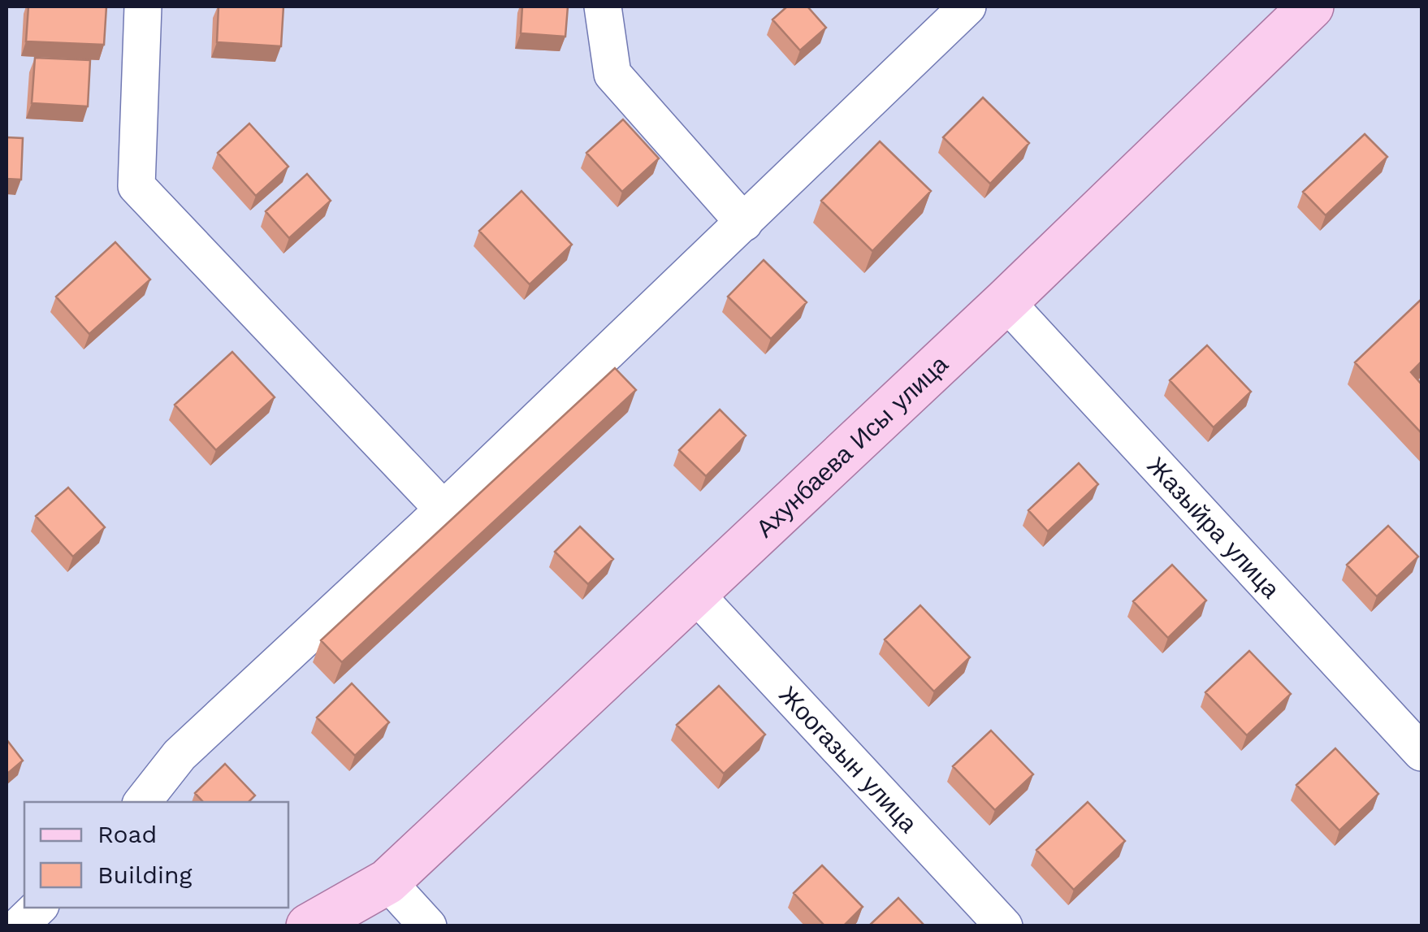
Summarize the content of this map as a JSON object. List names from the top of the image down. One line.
{"streets":{"main road":["Ахунбаева Исы улица"],"street":["Жазыйра улица","Жоогазын улица"]},"crossings":[["Ахунбаева Исы улица","Жазыйра улица"],["Ахунбаева Исы улица","Жоогазын улица"]],"legend":["Road","Building"]}
